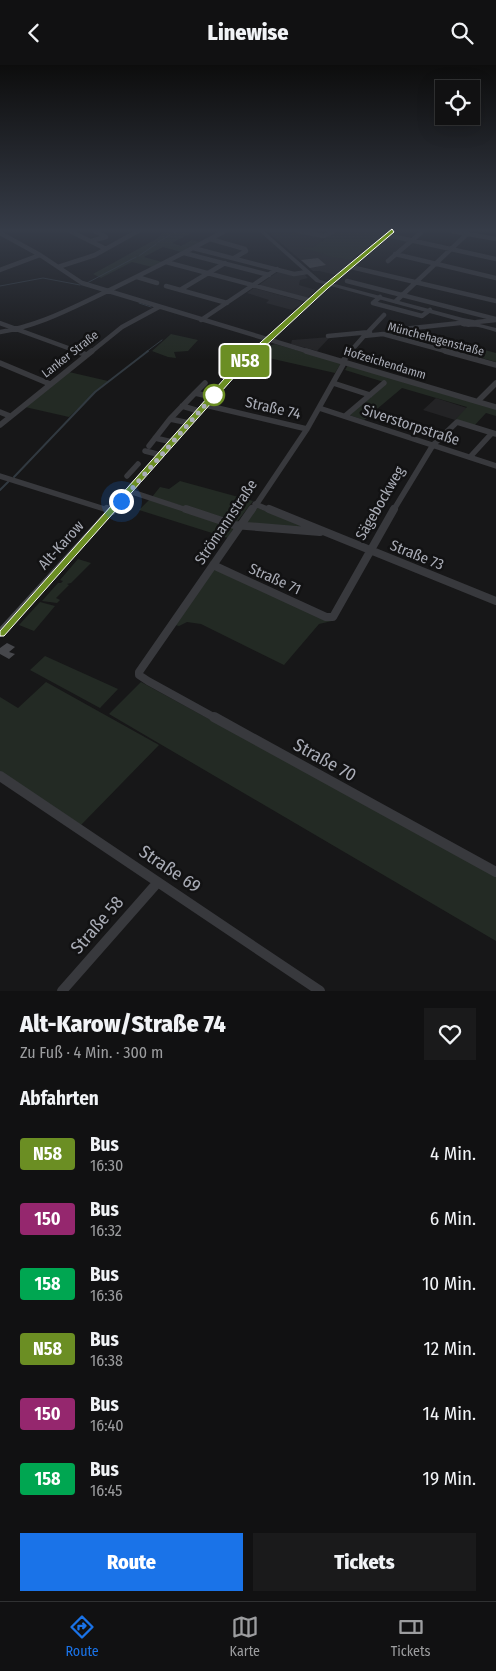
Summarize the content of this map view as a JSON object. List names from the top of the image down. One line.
{"streets":{"main road":["Alt-Karow"],"street":["Münchehagenstraße","Lanker Straße","Hofzeichendamm","Straße 74","Siverstorpstraße","Sägebockweg","Strömannstraße","Straße 73","Straße 71","Straße 70","Straße 69","Straße 58"]},"crossings":[["Münchehagenstraße","Strömannstraße"],["Lanker Straße","Hofzeichendamm"],["Hofzeichendamm","Strömannstraße"],["Hofzeichendamm","Alt-Karow"],["Straße 74","Strömannstraße"],["Straße 74","Alt-Karow"],["Siverstorpstraße","Sägebockweg"],["Siverstorpstraße","Strömannstraße"],["Sägebockweg","Straße 73"],["Sägebockweg","Straße 71"],["Strömannstraße","Straße 73"],["Strömannstraße","Straße 71"],["Strömannstraße","Straße 70"],["Alt-Karow","Straße 73"],["Straße 69","Straße 58"]],"lines":["bus line N58"],"page":{"header":"Linewise","on_map":"N58","heading":[["Alt-Karow/Straße 74","Zu Fuß · 4 Min. · 300 m"],"Abfahrten"],"list":[{"mark":"N58","name":"Bus","note":"16:30","value":"4 Min."},{"mark":"150","name":"Bus","note":"16:32","value":"6 Min."},{"mark":"158","name":"Bus","note":"16:36","value":"10 Min."},{"mark":"N58","name":"Bus","note":"16:38","value":"12 Min."},{"mark":"150","name":"Bus","note":"16:40","value":"14 Min."},{"mark":"158","name":"Bus","note":"16:45","value":"19 Min."}],"buttons":["Route","Tickets"],"tabs":["Route","Karte","Tickets"]}}
